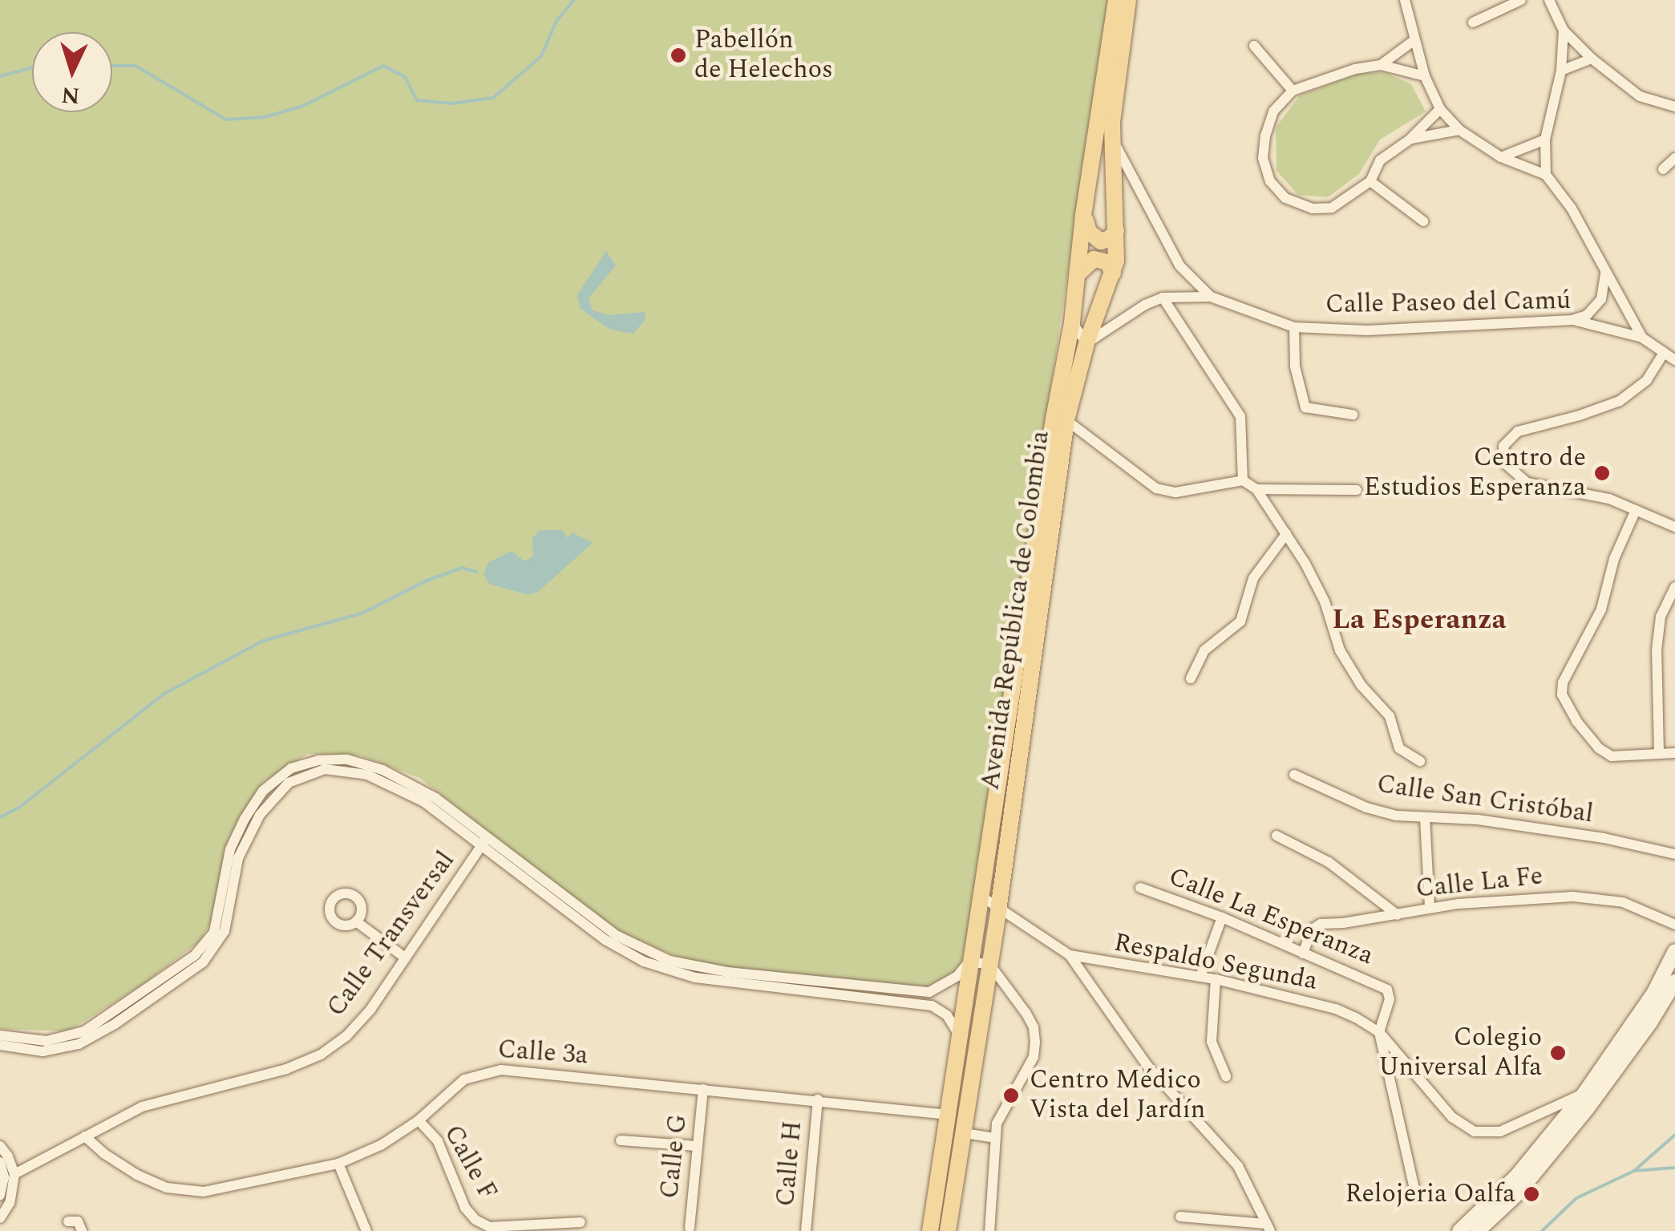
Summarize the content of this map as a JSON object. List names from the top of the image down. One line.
{"streets":{"main road":["Avenida República de Colombia"],"street":["Calle Paseo del Camú","Calle San Cristóbal","Calle La Fe","Calle La Esperanza","Calle Transversal","Respaldo Segunda","Calle 3a","Calle G","Calle F","Calle H"]},"crossings":[["Calle Paseo del Camú","Avenida República de Colombia"],["Avenida República de Colombia","Calle 3a"],["Calle La Fe","Calle La Esperanza"],["Calle La Esperanza","Respaldo Segunda"],["Calle Transversal","Calle 3a"],["Calle 3a","Calle G"],["Calle 3a","Calle F"],["Calle 3a","Calle H"]],"districts":["La Esperanza"],"places":["Pabellón de Helechos","Centro de Estudios Esperanza","Colegio Universal Alfa","Centro Médico Vista del Jardín","Relojeria Oalfa"],"north":"bottom"}
